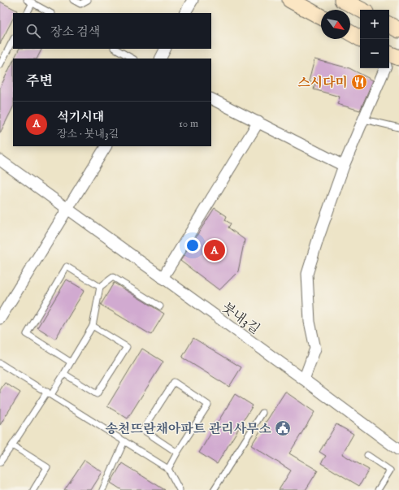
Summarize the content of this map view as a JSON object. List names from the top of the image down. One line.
{"streets":{"street":["붓내3길"]},"places":{"restaurant":["스시다미"],"public building":["송천뜨란채아파트 관리사무소"]},"north":"bottom right","page":{"map_buttons":["+","−"],"search":"장소 검색","heading":"주변","list":[{"mark":"A","name":"석기시대","note":"장소 · 붓내3길","value":"10 m"}],"pins":"A"}}
